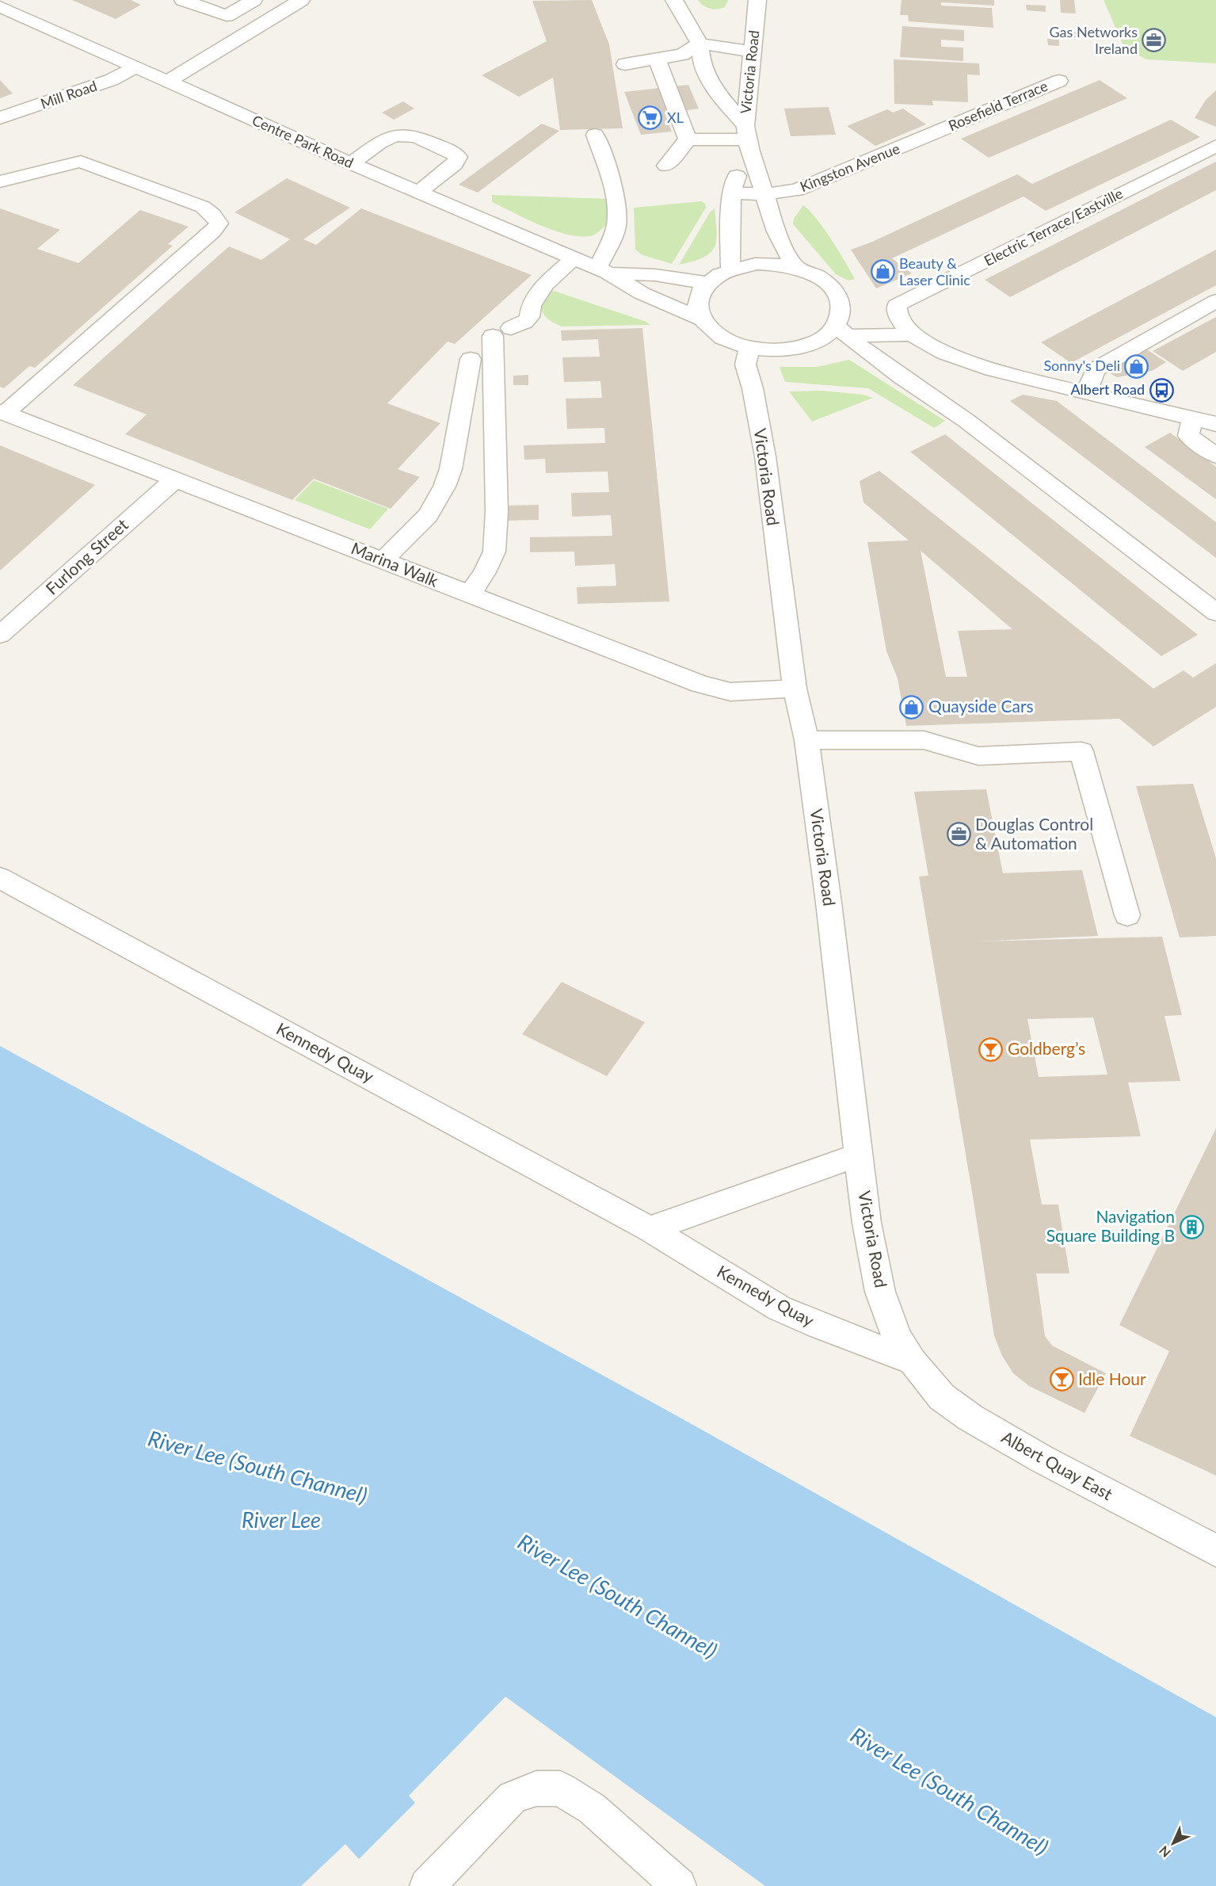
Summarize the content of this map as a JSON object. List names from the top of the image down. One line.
{"streets":{"street":["Victoria Road","Mill Road","Rosefield Terrace","Centre Park Road","Kingston Avenue","Electric Terrace/Eastville","Furlong Street","Marina Walk","Kennedy Quay","Albert Quay East"]},"crossings":[["Victoria Road","Centre Park Road"],["Victoria Road","Kingston Avenue"],["Victoria Road","Marina Walk"],["Victoria Road","Kennedy Quay"],["Victoria Road","Albert Quay East"],["Mill Road","Centre Park Road"],["Rosefield Terrace","Kingston Avenue"],["Furlong Street","Marina Walk"],["Kennedy Quay","Albert Quay East"]],"water":["River Lee (South Channel)","River Lee"],"places":{"office":["Gas Networks Ireland","Douglas Control & Automation"],"supermarket":["XL"],"shop":["Beauty & Laser Clinic","Sonny's Deli","Quayside Cars"],"bus stop":["Albert Road"],"bar":["Goldberg’s","Idle Hour"],"building":["Navigation Square Building B"]},"north":"bottom left"}
